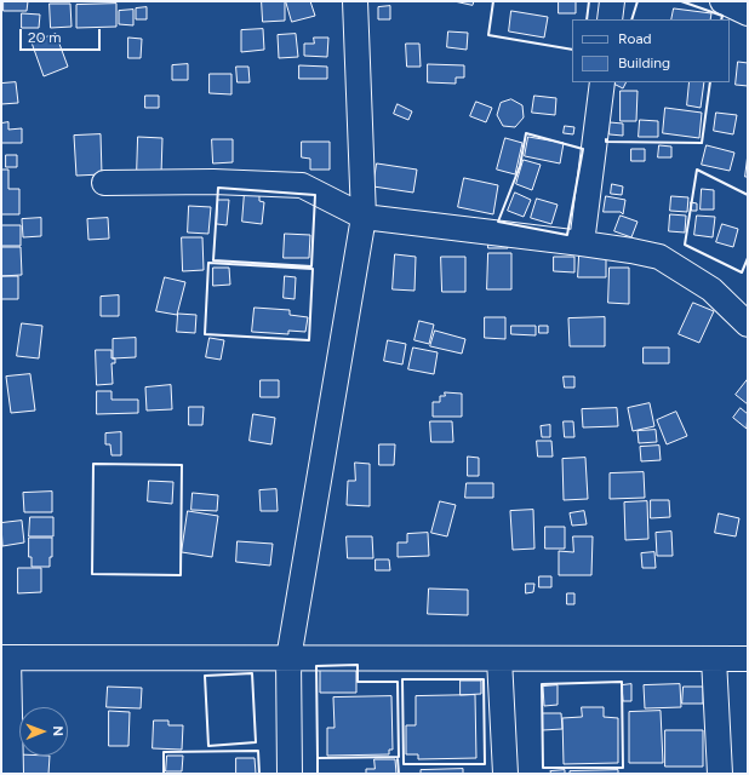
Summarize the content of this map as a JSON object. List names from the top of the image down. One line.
{"legend":["Road","Building"],"scale_bar":"20 m","north":"right"}
